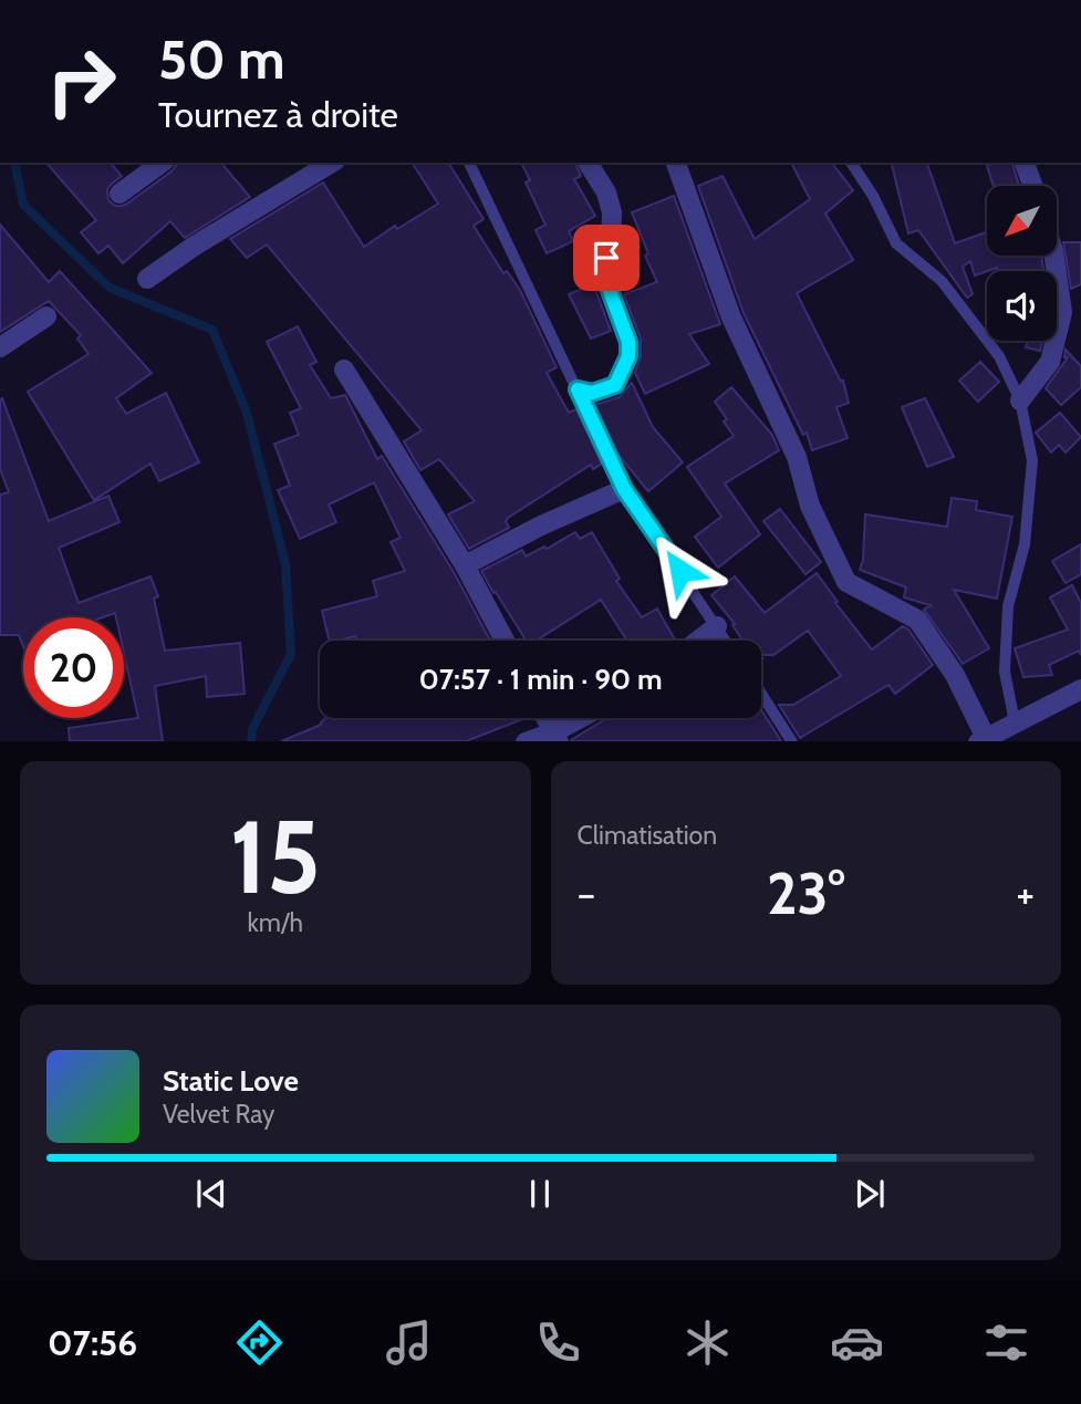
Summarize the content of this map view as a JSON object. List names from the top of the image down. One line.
{"north":"bottom left","page":{"turn":["50 m","Tournez à droite"],"limit":"20","trip":"07:57 · 1 min · 90 m","tile":[["15","km/h"],"Climatisation"],"heat":["−","23°","+"],"song":["Static Love","Velvet Ray"],"tabs":"07:56"}}
